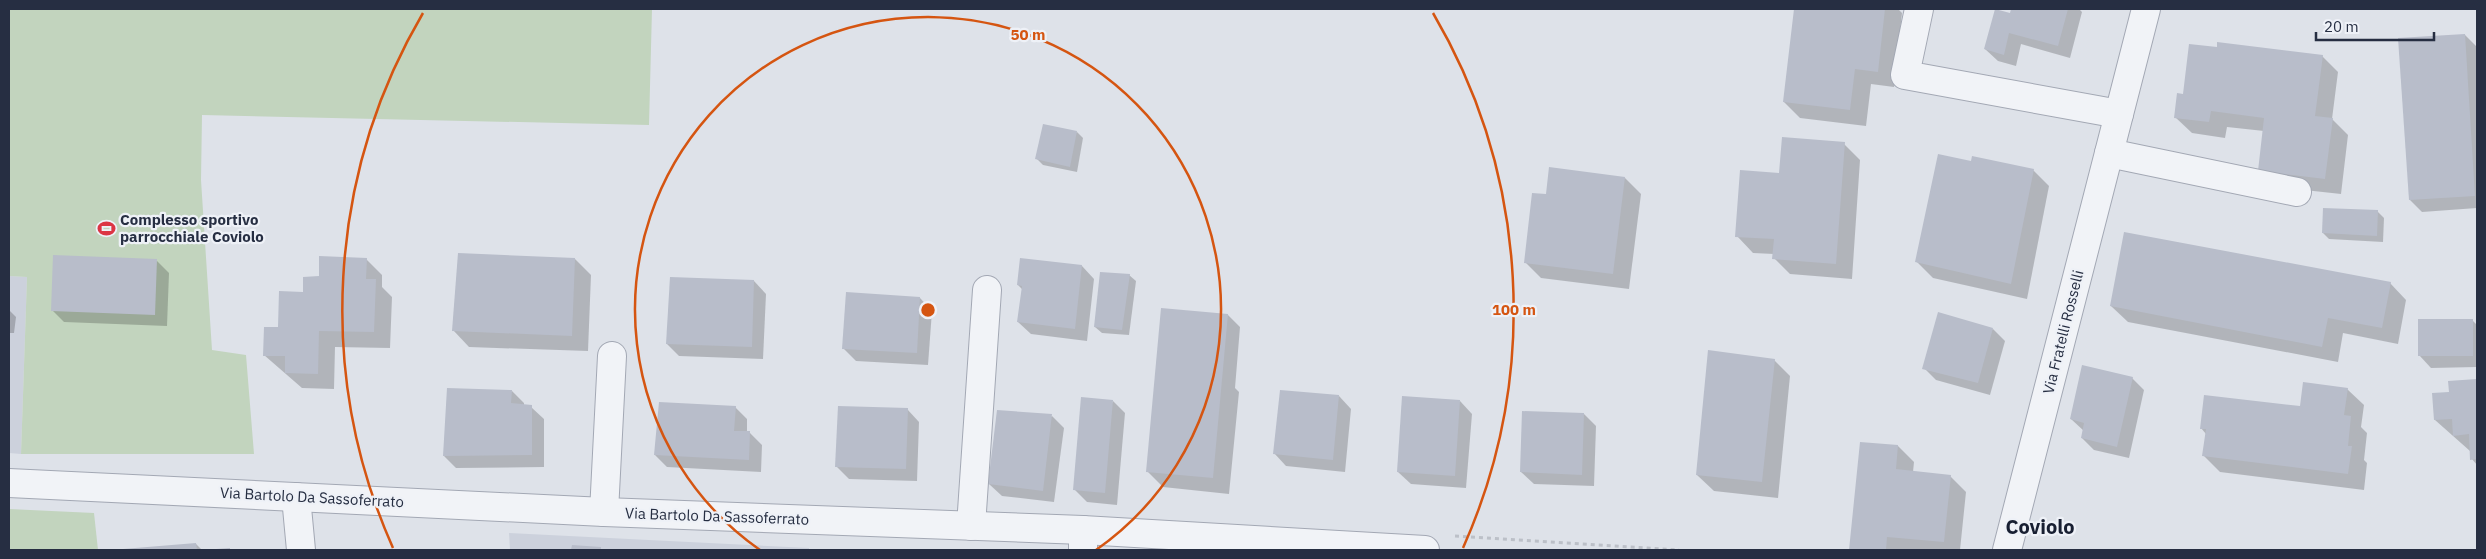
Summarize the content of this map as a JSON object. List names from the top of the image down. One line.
{"streets":{"street":["Via Fratelli Rosselli","Via Bartolo Da Sassoferrato"]},"districts":["Coviolo"],"places":{"sports":["Complesso sportivo parrocchiale Coviolo"]},"scale_bar":"20 m","rings":["50 m","100 m"]}
